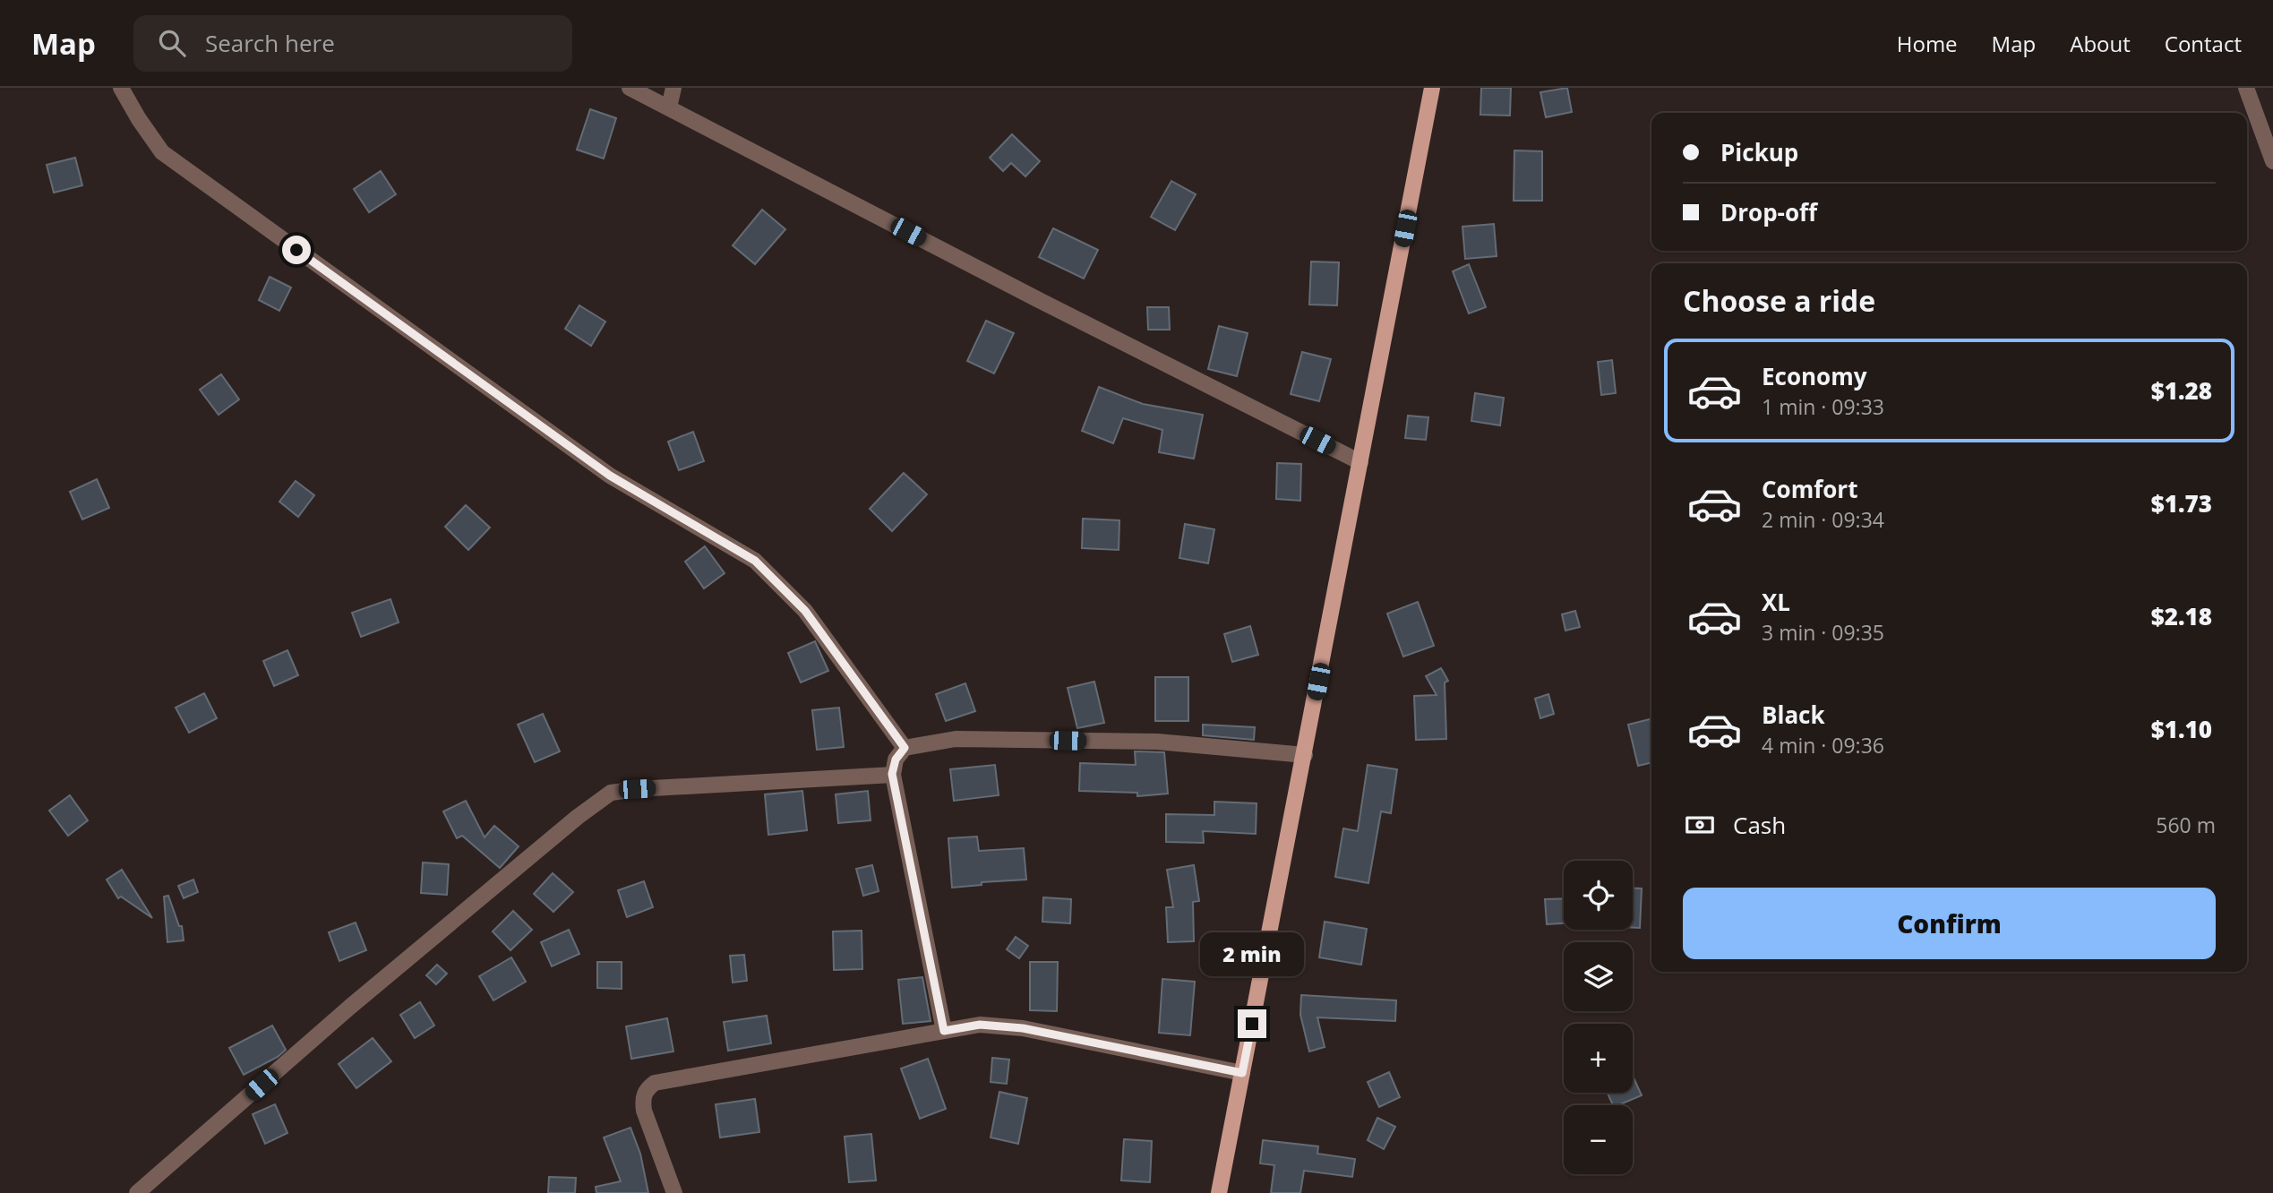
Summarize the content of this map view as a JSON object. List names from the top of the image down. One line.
{"page":{"header":"Map","search":"Search here","nav":["Home","Map","About","Contact"],"banner":["Pickup","Drop-off"],"heading":"Choose a ride","list":[{"name":"Economy","note":"1 min · 09:33","value":"$1.28"},{"name":"Comfort","note":"2 min · 09:34","value":"$1.73"},{"name":"XL","note":"3 min · 09:35","value":"$2.18"},{"name":"Black","note":"4 min · 09:36","value":"$1.10"}],"pay":["Cash","560 m"],"map_buttons":["+","−"],"buttons":"Confirm","bubble":"2 min"}}
